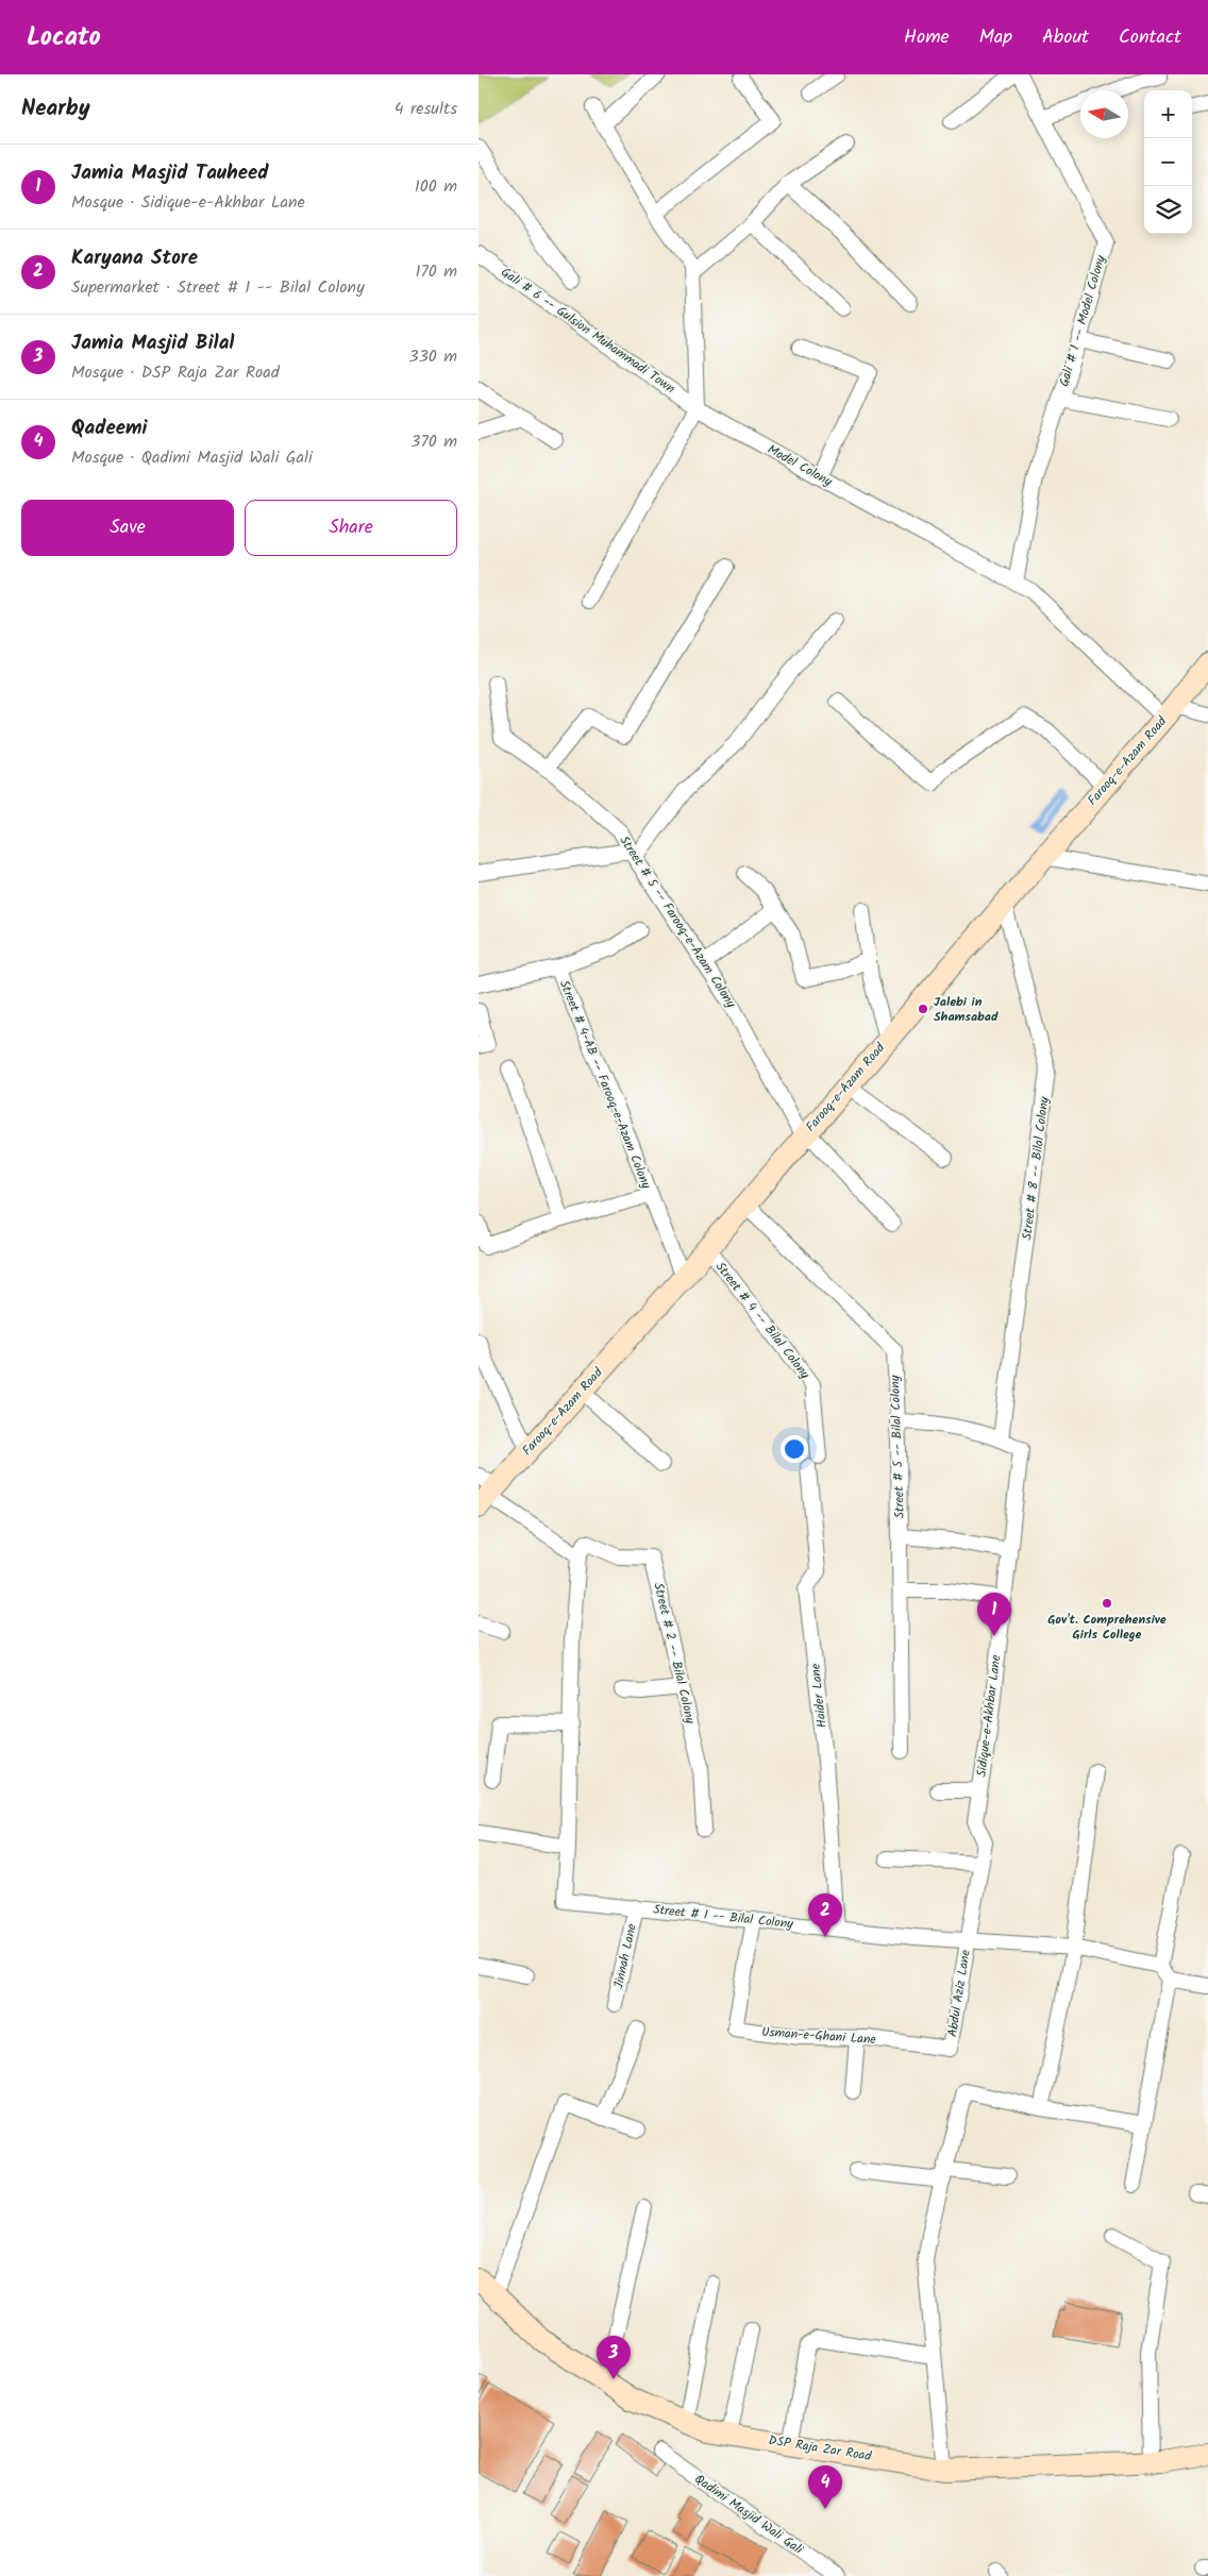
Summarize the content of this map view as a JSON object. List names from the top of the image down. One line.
{"streets":{"street":["Gali # 1 -- Model Colony","Gali # 6 -- Gulsion Muhammadi Town","Model Colony","Farooq-e-Azam Road","Street # 5 -- Farooq-e-Azam Colony","Street # 4-AB -- Farooq-e-Azam Colony","Street # 8 -- Bilal Colony","Street # 4 -- Bilal Colony","Street # 5 -- Bilal Colony","Street # 2 -- Bilal Colony","Haider Lane","Sidique-e-Akhbar Lane","Street # 1 -- Bilal Colony","Jinnah Lane","Abdul Aziz Lane","Usman-e-Ghani Lane","DSP Raja Zar Road","Qadimi Masjid Wali Gali"]},"crossings":[["Gali # 1 -- Model Colony","Model Colony"],["Gali # 6 -- Gulsion Muhammadi Town","Model Colony"],["Model Colony","Farooq-e-Azam Road"],["Farooq-e-Azam Road","Street # 5 -- Farooq-e-Azam Colony"],["Farooq-e-Azam Road","Street # 4-AB -- Farooq-e-Azam Colony"],["Farooq-e-Azam Road","Street # 8 -- Bilal Colony"],["Farooq-e-Azam Road","Street # 4 -- Bilal Colony"],["Farooq-e-Azam Road","Street # 5 -- Bilal Colony"],["Street # 8 -- Bilal Colony","Sidique-e-Akhbar Lane"],["Street # 4 -- Bilal Colony","Haider Lane"],["Haider Lane","Street # 1 -- Bilal Colony"],["Sidique-e-Akhbar Lane","Street # 1 -- Bilal Colony"],["Sidique-e-Akhbar Lane","Abdul Aziz Lane"],["Street # 1 -- Bilal Colony","Jinnah Lane"],["Street # 1 -- Bilal Colony","Abdul Aziz Lane"],["Street # 1 -- Bilal Colony","Usman-e-Ghani Lane"],["Abdul Aziz Lane","Usman-e-Ghani Lane"]],"places":["Jalebi in Shamsabad","Gov't. Comprehensive Girls College"],"north":"left","page":{"header":"Locato","nav":["Home","Map","About","Contact"],"heading":["Nearby","4 results"],"map_buttons":["+","−"],"list":[{"mark":"1","name":"Jamia Masjid Tauheed","note":"Mosque · Sidique-e-Akhbar Lane","value":"100 m"},{"mark":"2","name":"Karyana Store","note":"Supermarket · Street # 1 -- Bilal Colony","value":"170 m"},{"mark":"3","name":"Jamia Masjid Bilal","note":"Mosque · DSP Raja Zar Road","value":"330 m"},{"mark":"4","name":"Qadeemi","note":"Mosque · Qadimi Masjid Wali Gali","value":"370 m"}],"buttons":["Save","Share"],"pins":["1","2","3","4"]}}
